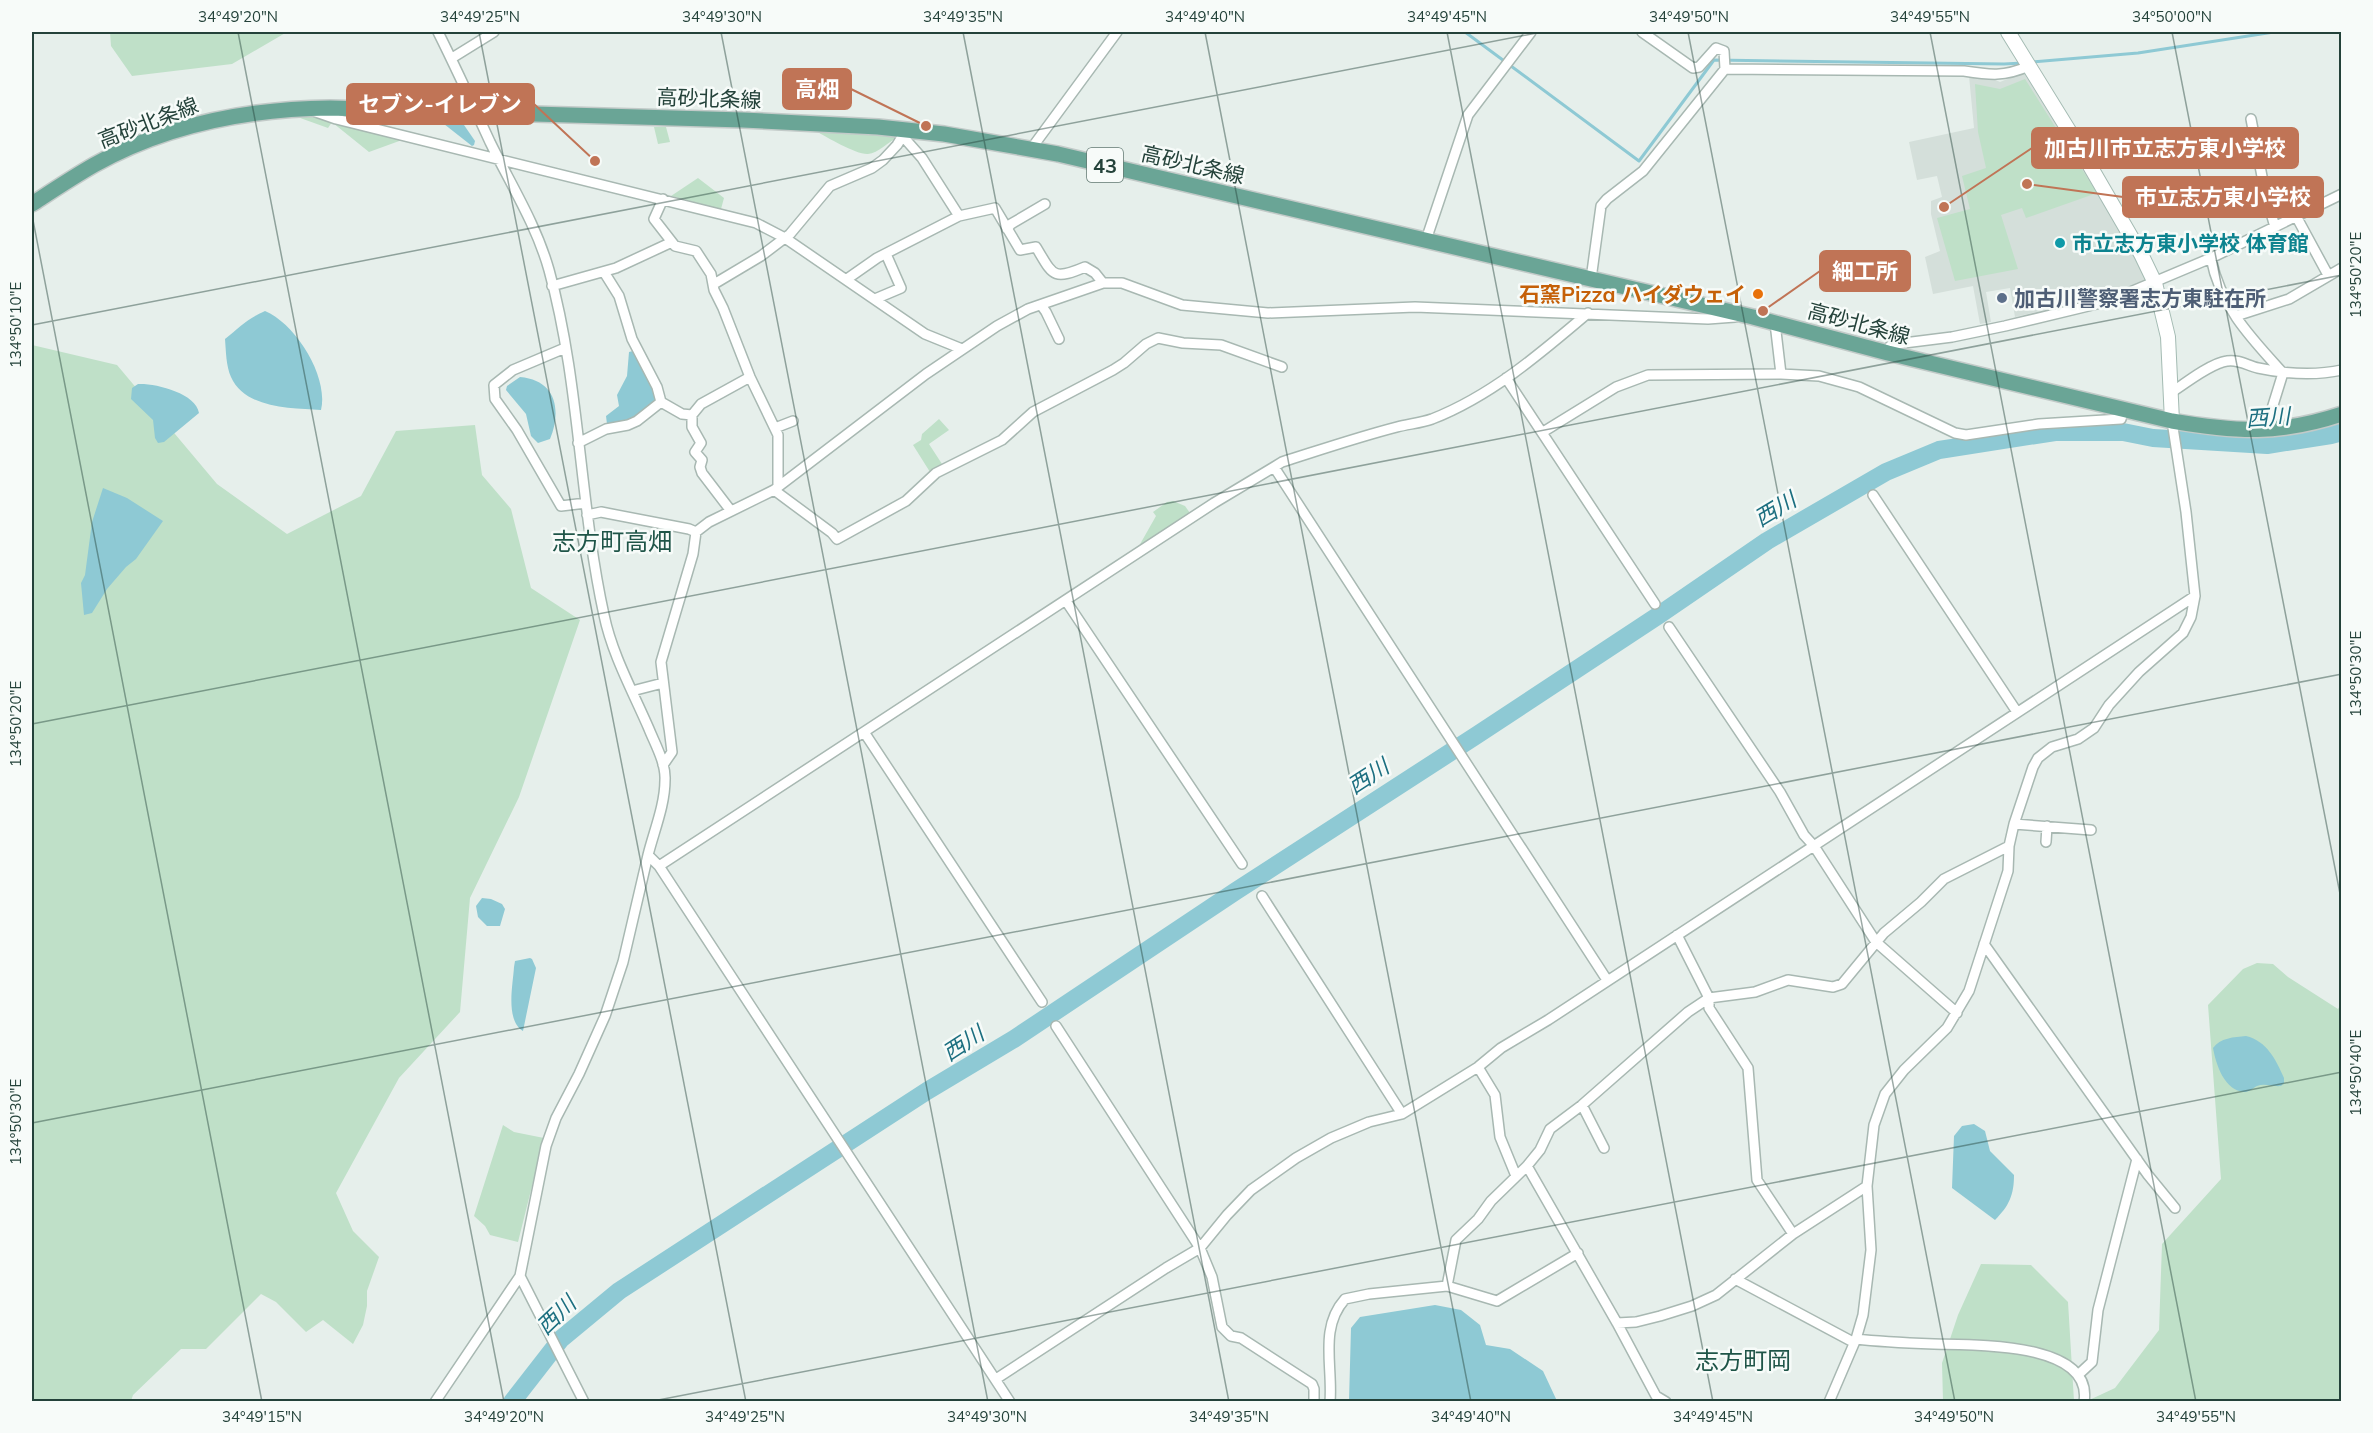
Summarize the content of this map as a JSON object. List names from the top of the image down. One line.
{"streets":{"main road":["高砂北条線","43"]},"districts":["志方町高畑","志方町岡"],"water":["西川"],"places":["高畑","セブン-イレブン","市立志方東小学校","加古川市立志方東小学校","市立志方東小学校 体育館","石窯Pizza ハイダウェイ","加古川警察署志方東駐在所","細工所"],"coordinates":["34°49'20\"N","34°49'25\"N","34°49'30\"N","34°49'35\"N","34°49'40\"N","34°49'45\"N","34°49'50\"N","34°49'55\"N","34°50'00\"N","134°50'20\"E","134°50'10\"E","134°50'30\"E","134°50'40\"E","34°49'15\"N"]}
